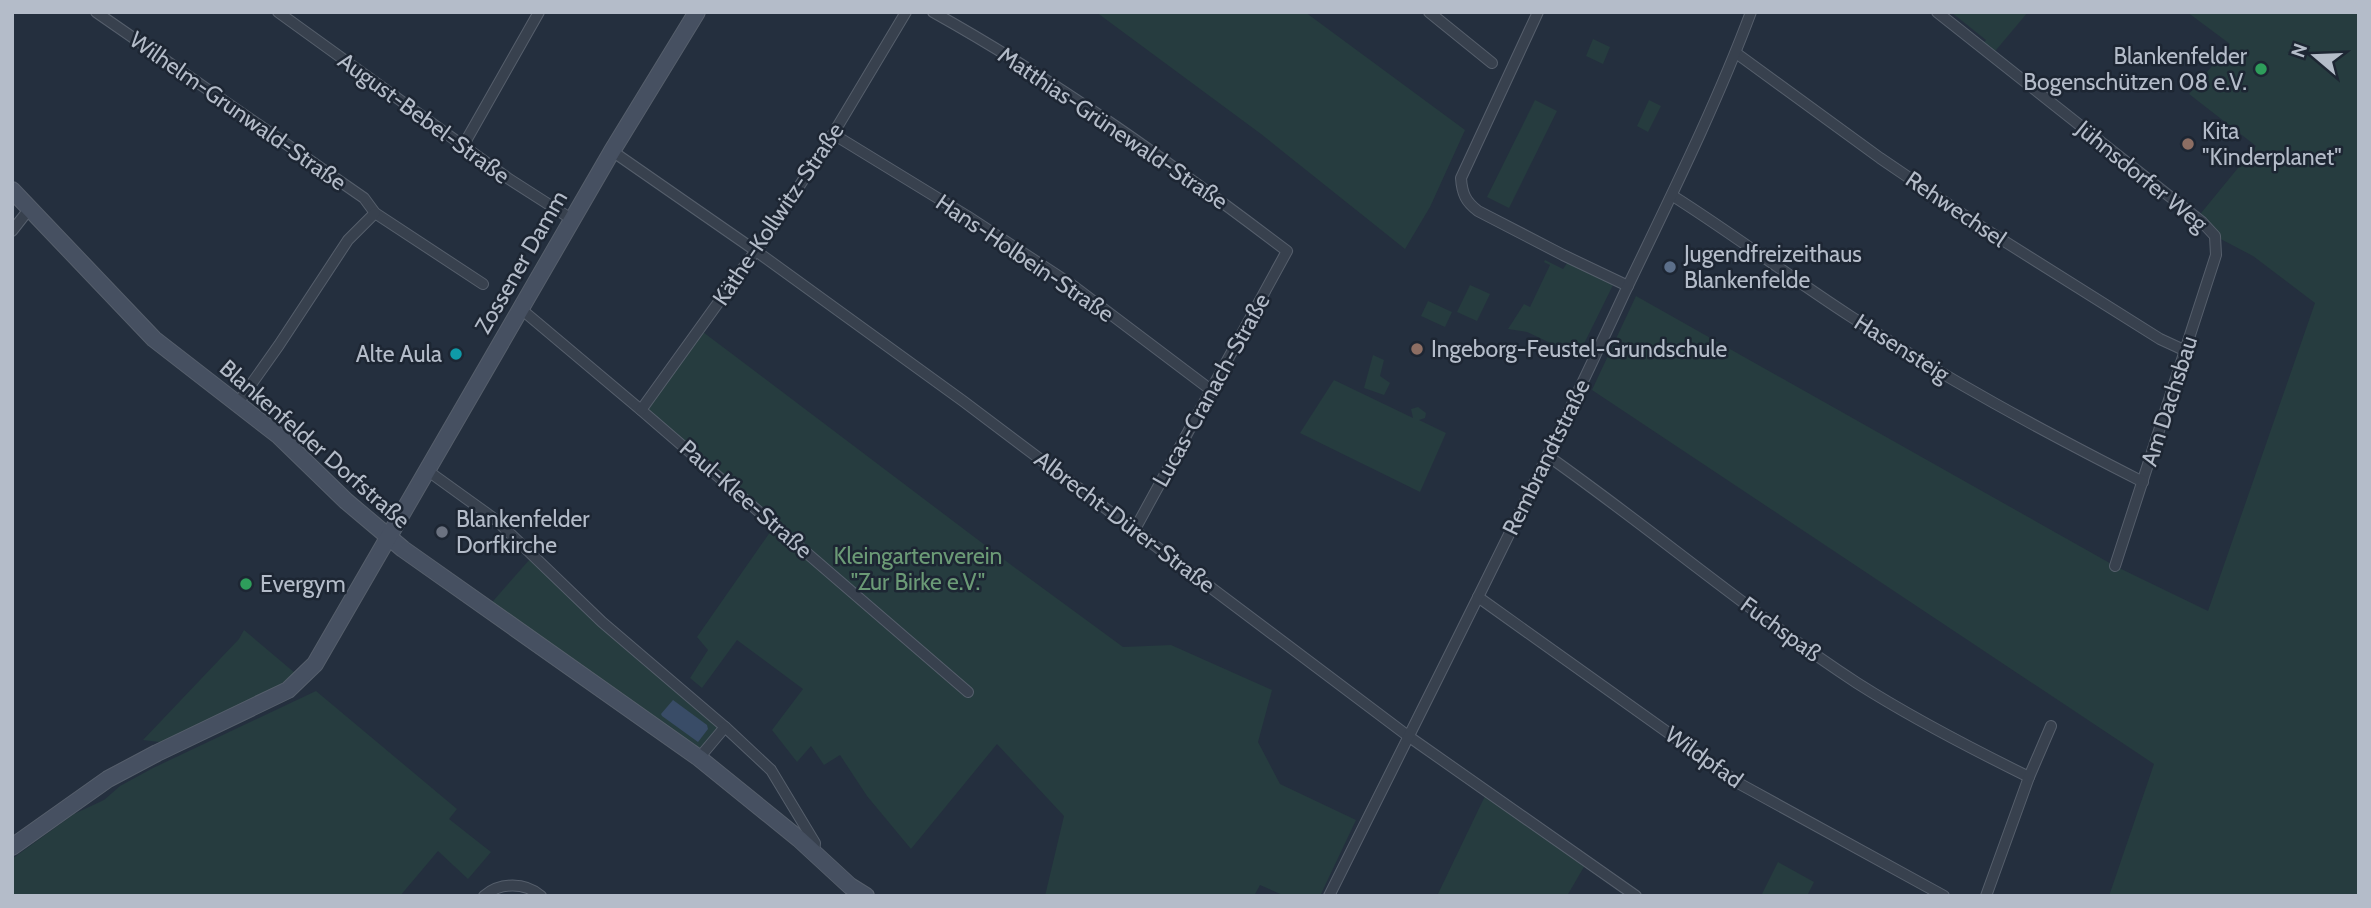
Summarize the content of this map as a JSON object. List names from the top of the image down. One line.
{"streets":{"main road":["Zossener Damm","Blankenfelder Dorfstraße"],"street":["Wilhelm-Grunwald-Straße","August-Bebel-Straße","Matthias-Grünewald-Straße","Jühnsdorfer Weg","Rehwechsel","Käthe-Kollwitz-Straße","Hans-Holbein-Straße","Hasensteig","Lucas-Cranach-Straße","Am Dachsbau","Rembrandtstraße","Paul-Klee-Straße","Albrecht-Dürer-Straße","Fuchspaß","Wildpfad"]},"crossings":[["August-Bebel-Straße","Zossener Damm"],["Matthias-Grünewald-Straße","Lucas-Cranach-Straße"],["Jühnsdorfer Weg","Am Dachsbau"],["Rehwechsel","Am Dachsbau"],["Rehwechsel","Rembrandtstraße"],["Käthe-Kollwitz-Straße","Hans-Holbein-Straße"],["Käthe-Kollwitz-Straße","Paul-Klee-Straße"],["Käthe-Kollwitz-Straße","Albrecht-Dürer-Straße"],["Hans-Holbein-Straße","Lucas-Cranach-Straße"],["Zossener Damm","Blankenfelder Dorfstraße"],["Zossener Damm","Paul-Klee-Straße"],["Zossener Damm","Albrecht-Dürer-Straße"],["Hasensteig","Am Dachsbau"],["Hasensteig","Rembrandtstraße"],["Lucas-Cranach-Straße","Albrecht-Dürer-Straße"],["Rembrandtstraße","Albrecht-Dürer-Straße"],["Rembrandtstraße","Fuchspaß"],["Rembrandtstraße","Wildpfad"]],"parks":["Kleingartenverein \"Zur Birke e.V.\""],"places":["Blankenfelder Bogenschützen 08 e.V.","Kita \"Kinderplanet\"","Jugendfreizeithaus Blankenfelde","Ingeborg-Feustel-Grundschule","Alte Aula","Blankenfelder Dorfkirche","Evergym"],"north":"left"}
